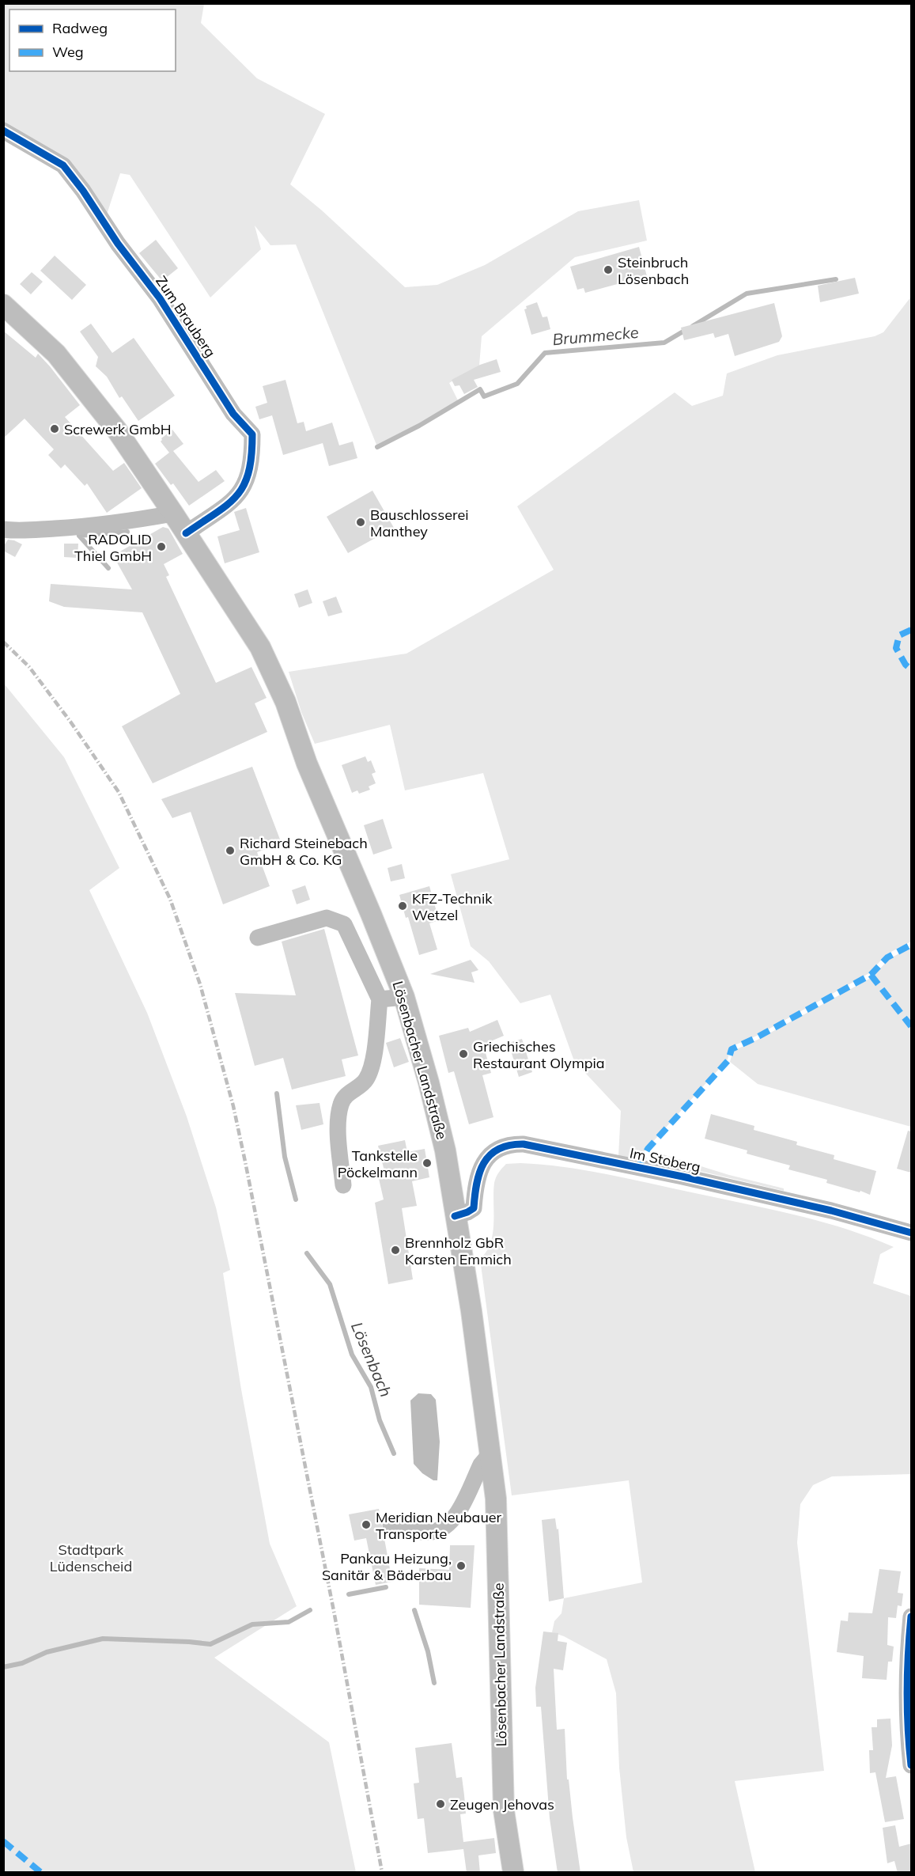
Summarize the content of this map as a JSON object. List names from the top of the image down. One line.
{"streets":{"main road":["Lösenbacher Landstraße"],"street":["Zum Brauberg","Im Stoberg"]},"crossings":[["Zum Brauberg","Lösenbacher Landstraße"],["Lösenbacher Landstraße","Im Stoberg"]],"water":["Brummecke","Lösenbach"],"parks":["Stadtpark Lüdenscheid"],"places":["Steinbruch Lösenbach","Screwerk GmbH","Bauschlosserei Manthey","RADOLID Thiel GmbH","Richard Steinebach GmbH & Co. KG","KFZ-Technik Wetzel","Griechisches Restaurant Olympia","Tankstelle Pöckelmann","Brennholz GbR Karsten Emmich","Meridian Neubauer Transporte","Pankau Heizung, Sanitär & Bäderbau","Zeugen Jehovas"],"legend":["Radweg","Weg"]}
